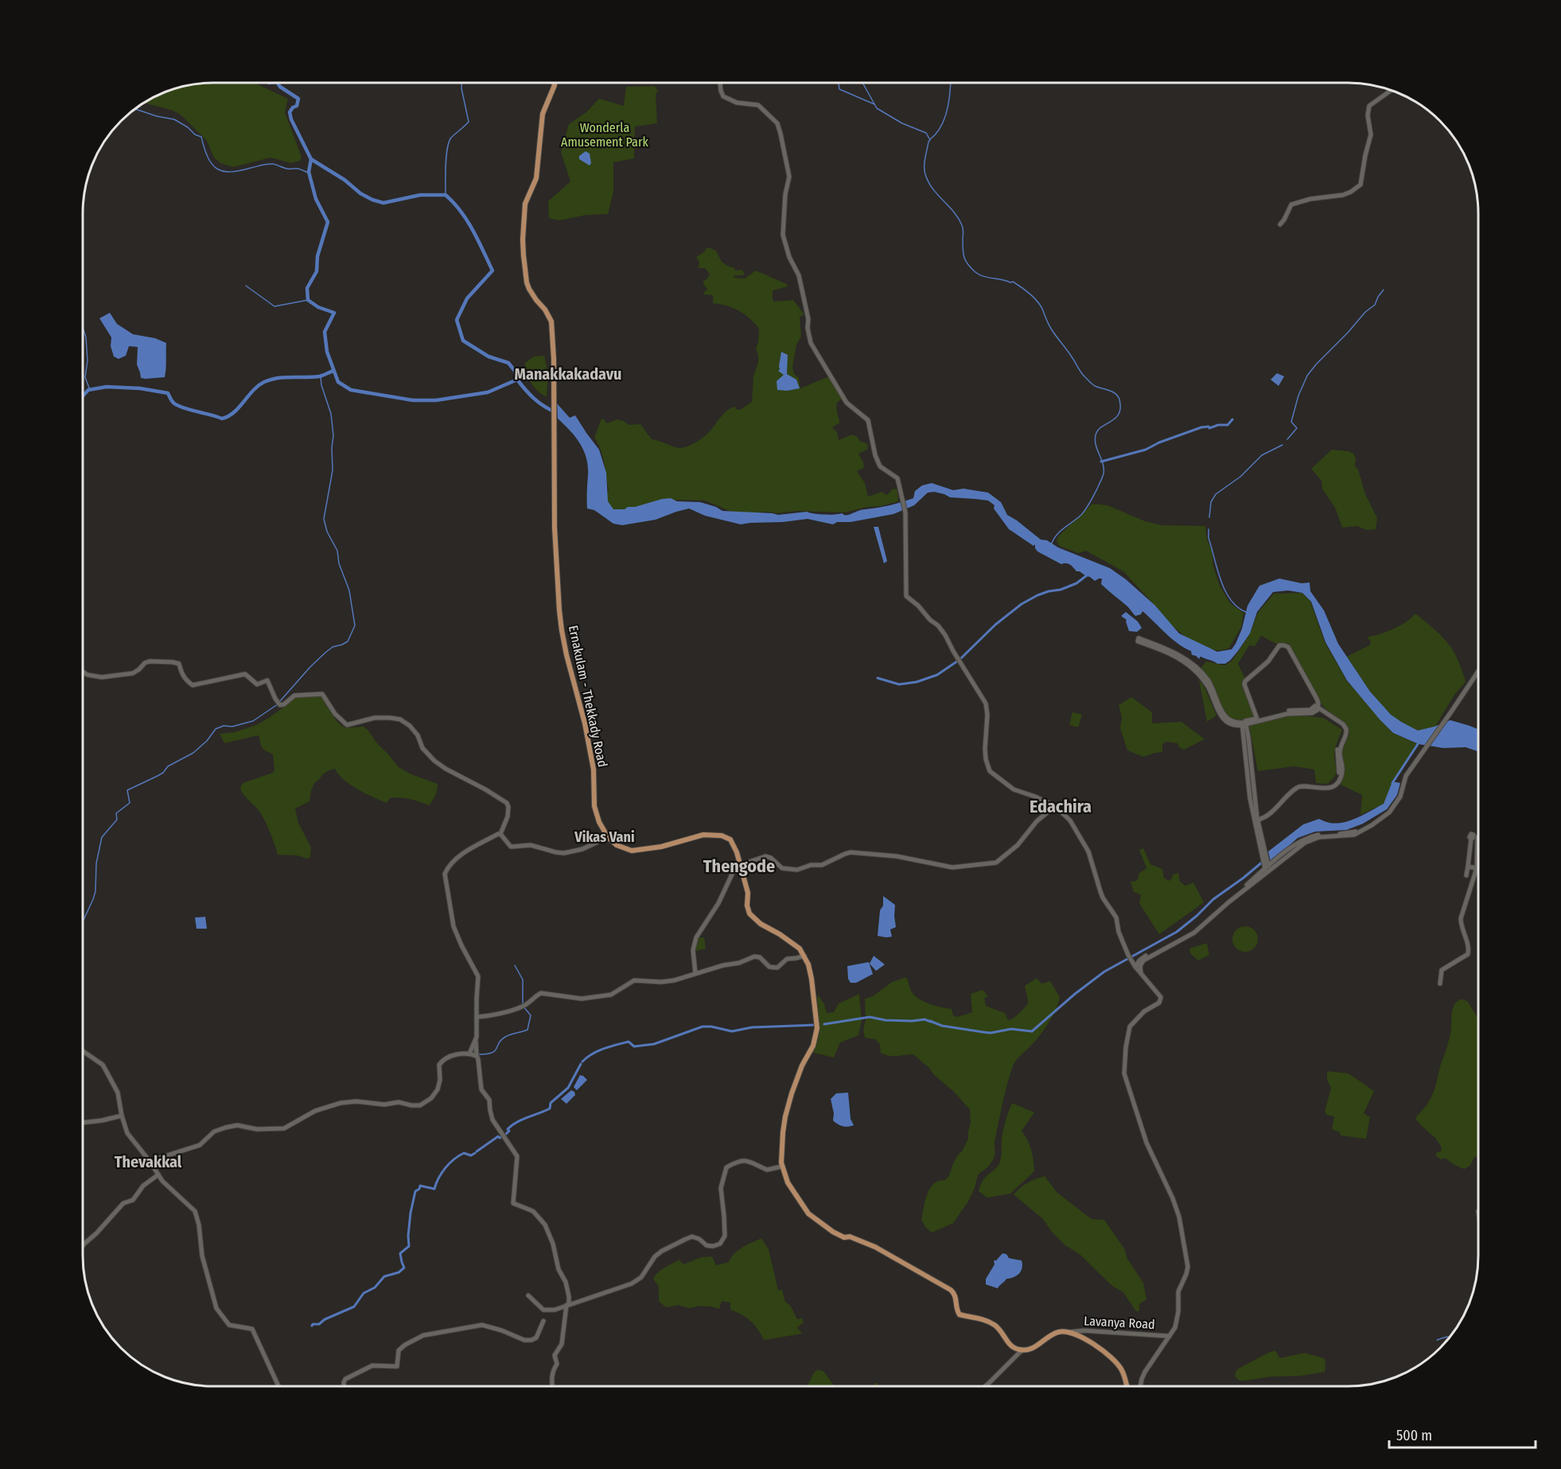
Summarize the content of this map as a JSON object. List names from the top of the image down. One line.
{"streets":{"main road":["Ernakulam - Thekkady Road","Lavanya Road"]},"districts":["Manakkakadavu","Edachira","Vikas Vani","Thengode","Thevakkal"],"parks":["Wonderla Amusement Park"],"scale_bar":"500 m"}
